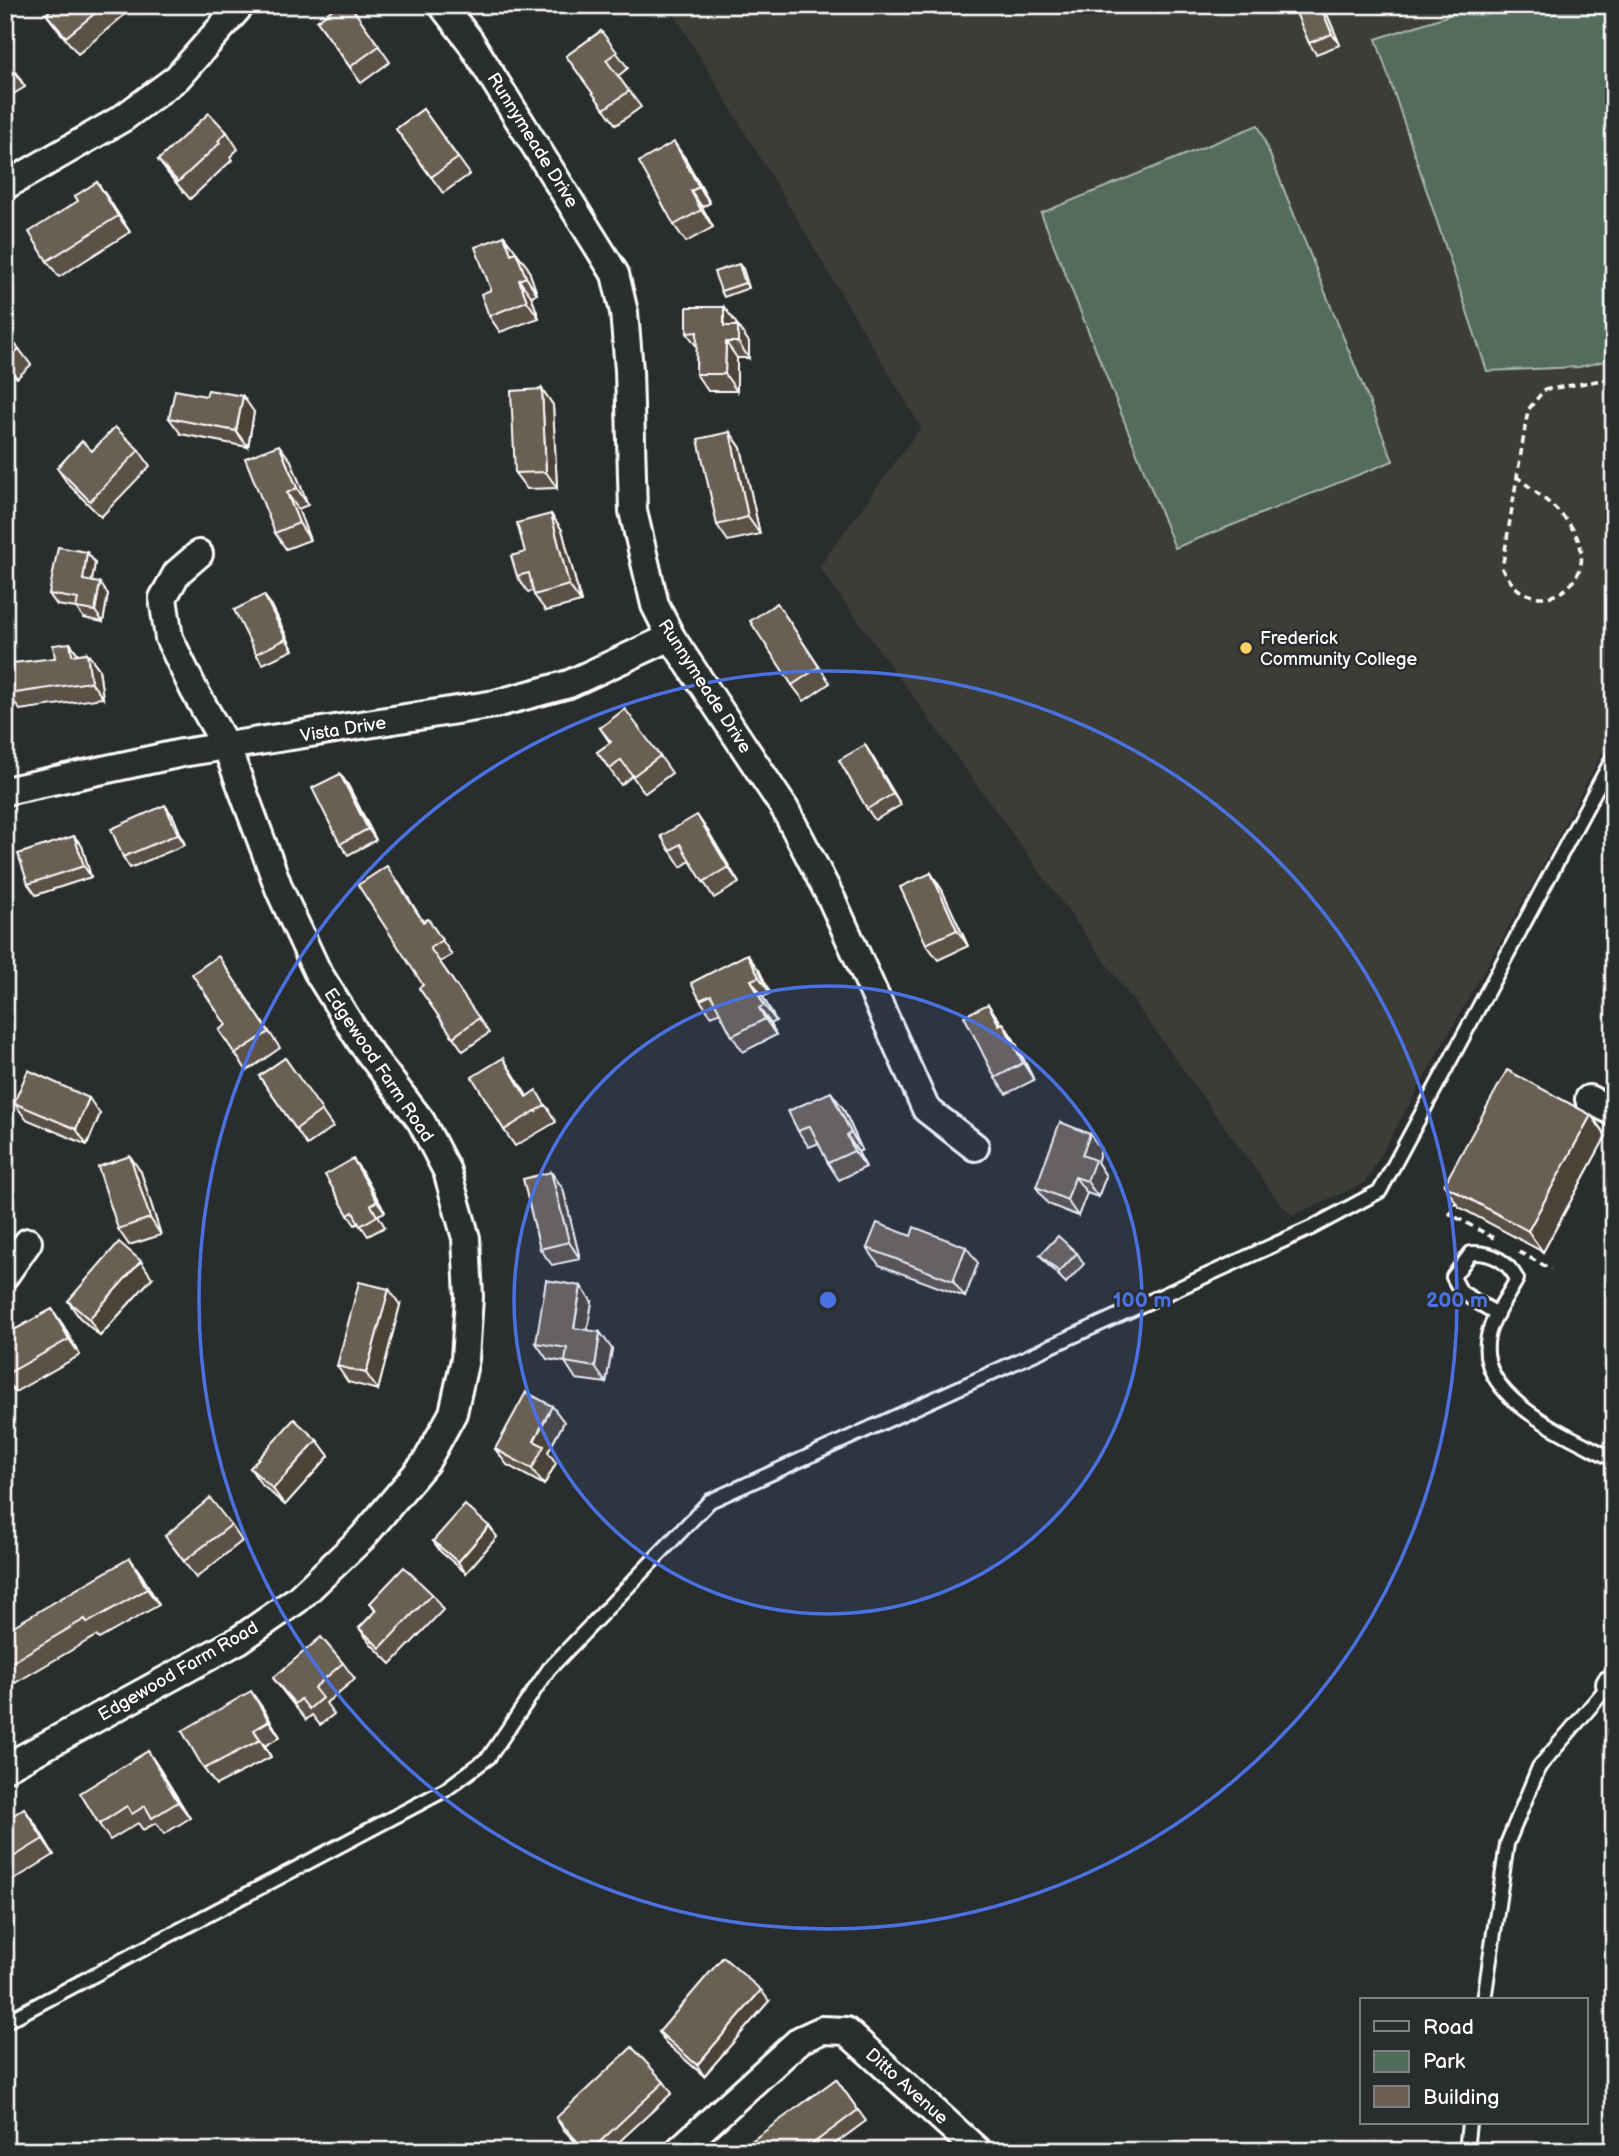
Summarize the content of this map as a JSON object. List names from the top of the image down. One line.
{"streets":{"street":["Runnymeade Drive","Vista Drive","Edgewood Farm Road","Ditto Avenue"]},"crossings":[["Runnymeade Drive","Vista Drive"],["Vista Drive","Edgewood Farm Road"]],"places":["Frederick Community College"],"legend":["Road","Park","Building"],"rings":["100 m","200 m"]}
